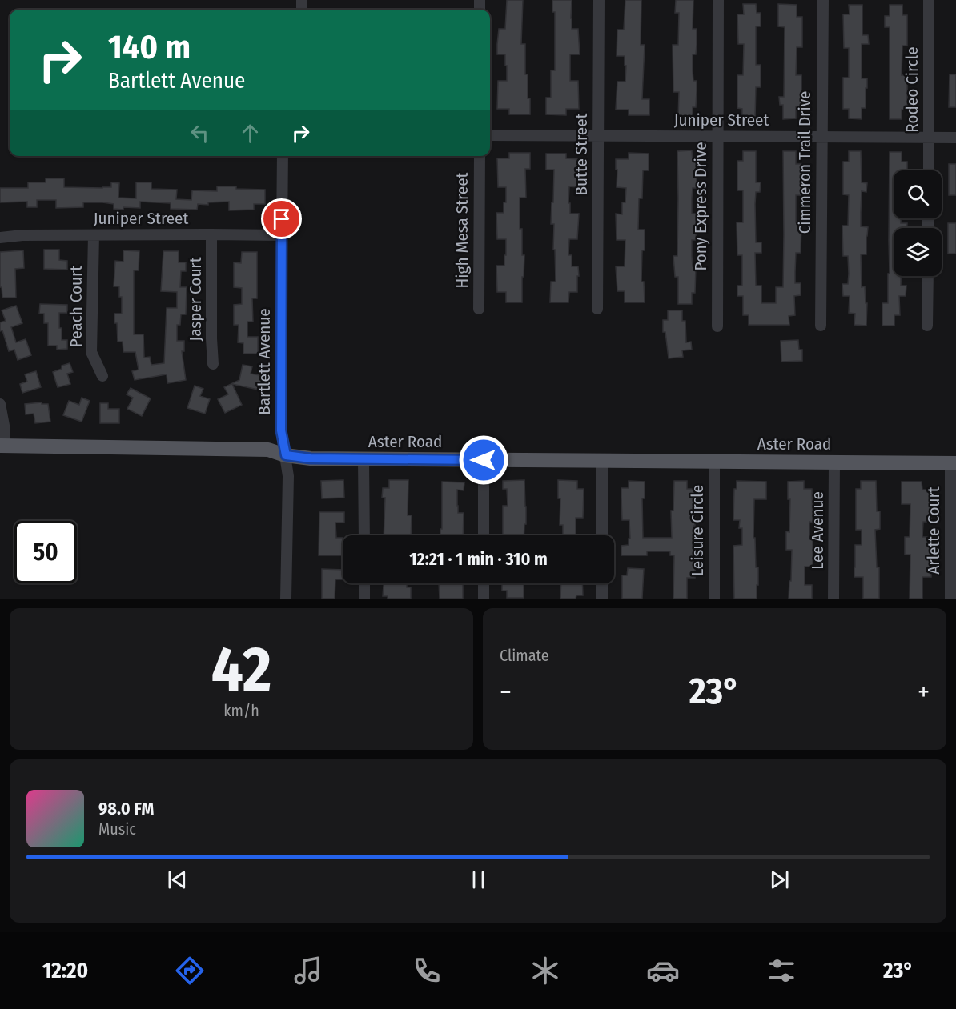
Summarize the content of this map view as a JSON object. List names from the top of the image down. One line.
{"streets":{"main road":["Aster Road"],"street":["Rodeo Circle","Juniper Street","Butte Street","Cimmeron Trail Drive","Pony Express Drive","High Mesa Street","Jasper Court","Peach Court","Bartlett Avenue","Leisure Circle","Lee Avenue","Arlette Court"]},"crossings":[["Rodeo Circle","Juniper Street"],["Juniper Street","Butte Street"],["Juniper Street","Cimmeron Trail Drive"],["Juniper Street","Pony Express Drive"],["Juniper Street","Jasper Court"],["Juniper Street","Peach Court"],["Juniper Street","Bartlett Avenue"],["Bartlett Avenue","Aster Road"],["Aster Road","Leisure Circle"],["Aster Road","Lee Avenue"],["Aster Road","Arlette Court"]],"page":{"turn":["140 m","Bartlett Avenue"],"limit":"50","trip":"12:21 · 1 min · 310 m","tile":[["42","km/h"],"Climate"],"heat":["−","23°","+"],"song":["98.0 FM","Music"],"tabs":["12:20","23°"]}}
